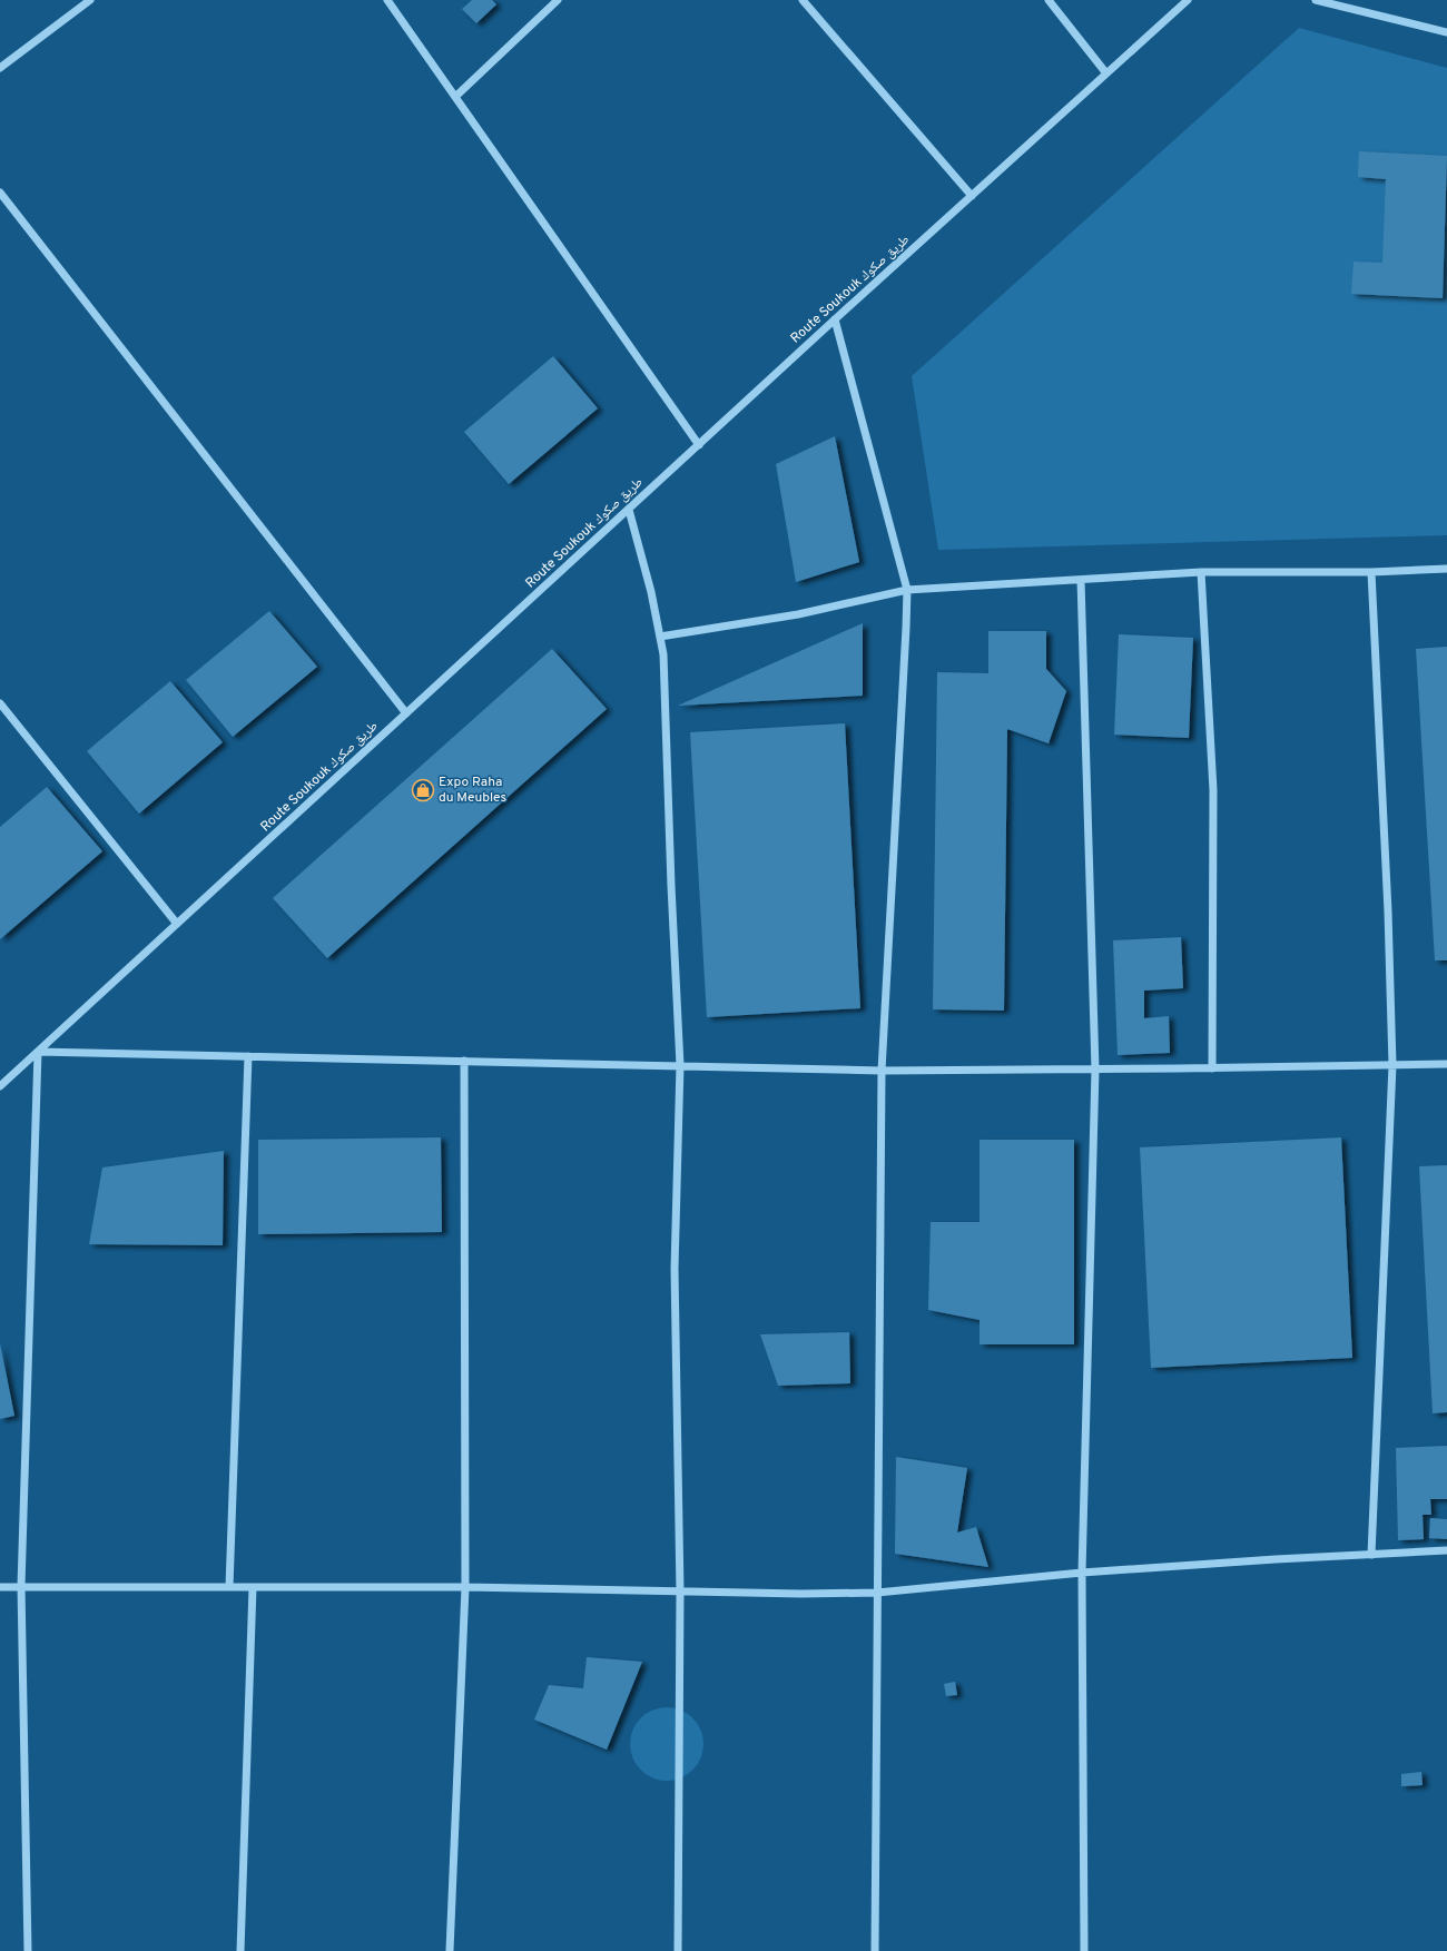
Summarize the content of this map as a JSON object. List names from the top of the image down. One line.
{"streets":{"street":["Route Soukouk طريق صكوك"]},"places":{"shop":["Expo Raha du Meubles"]}}
